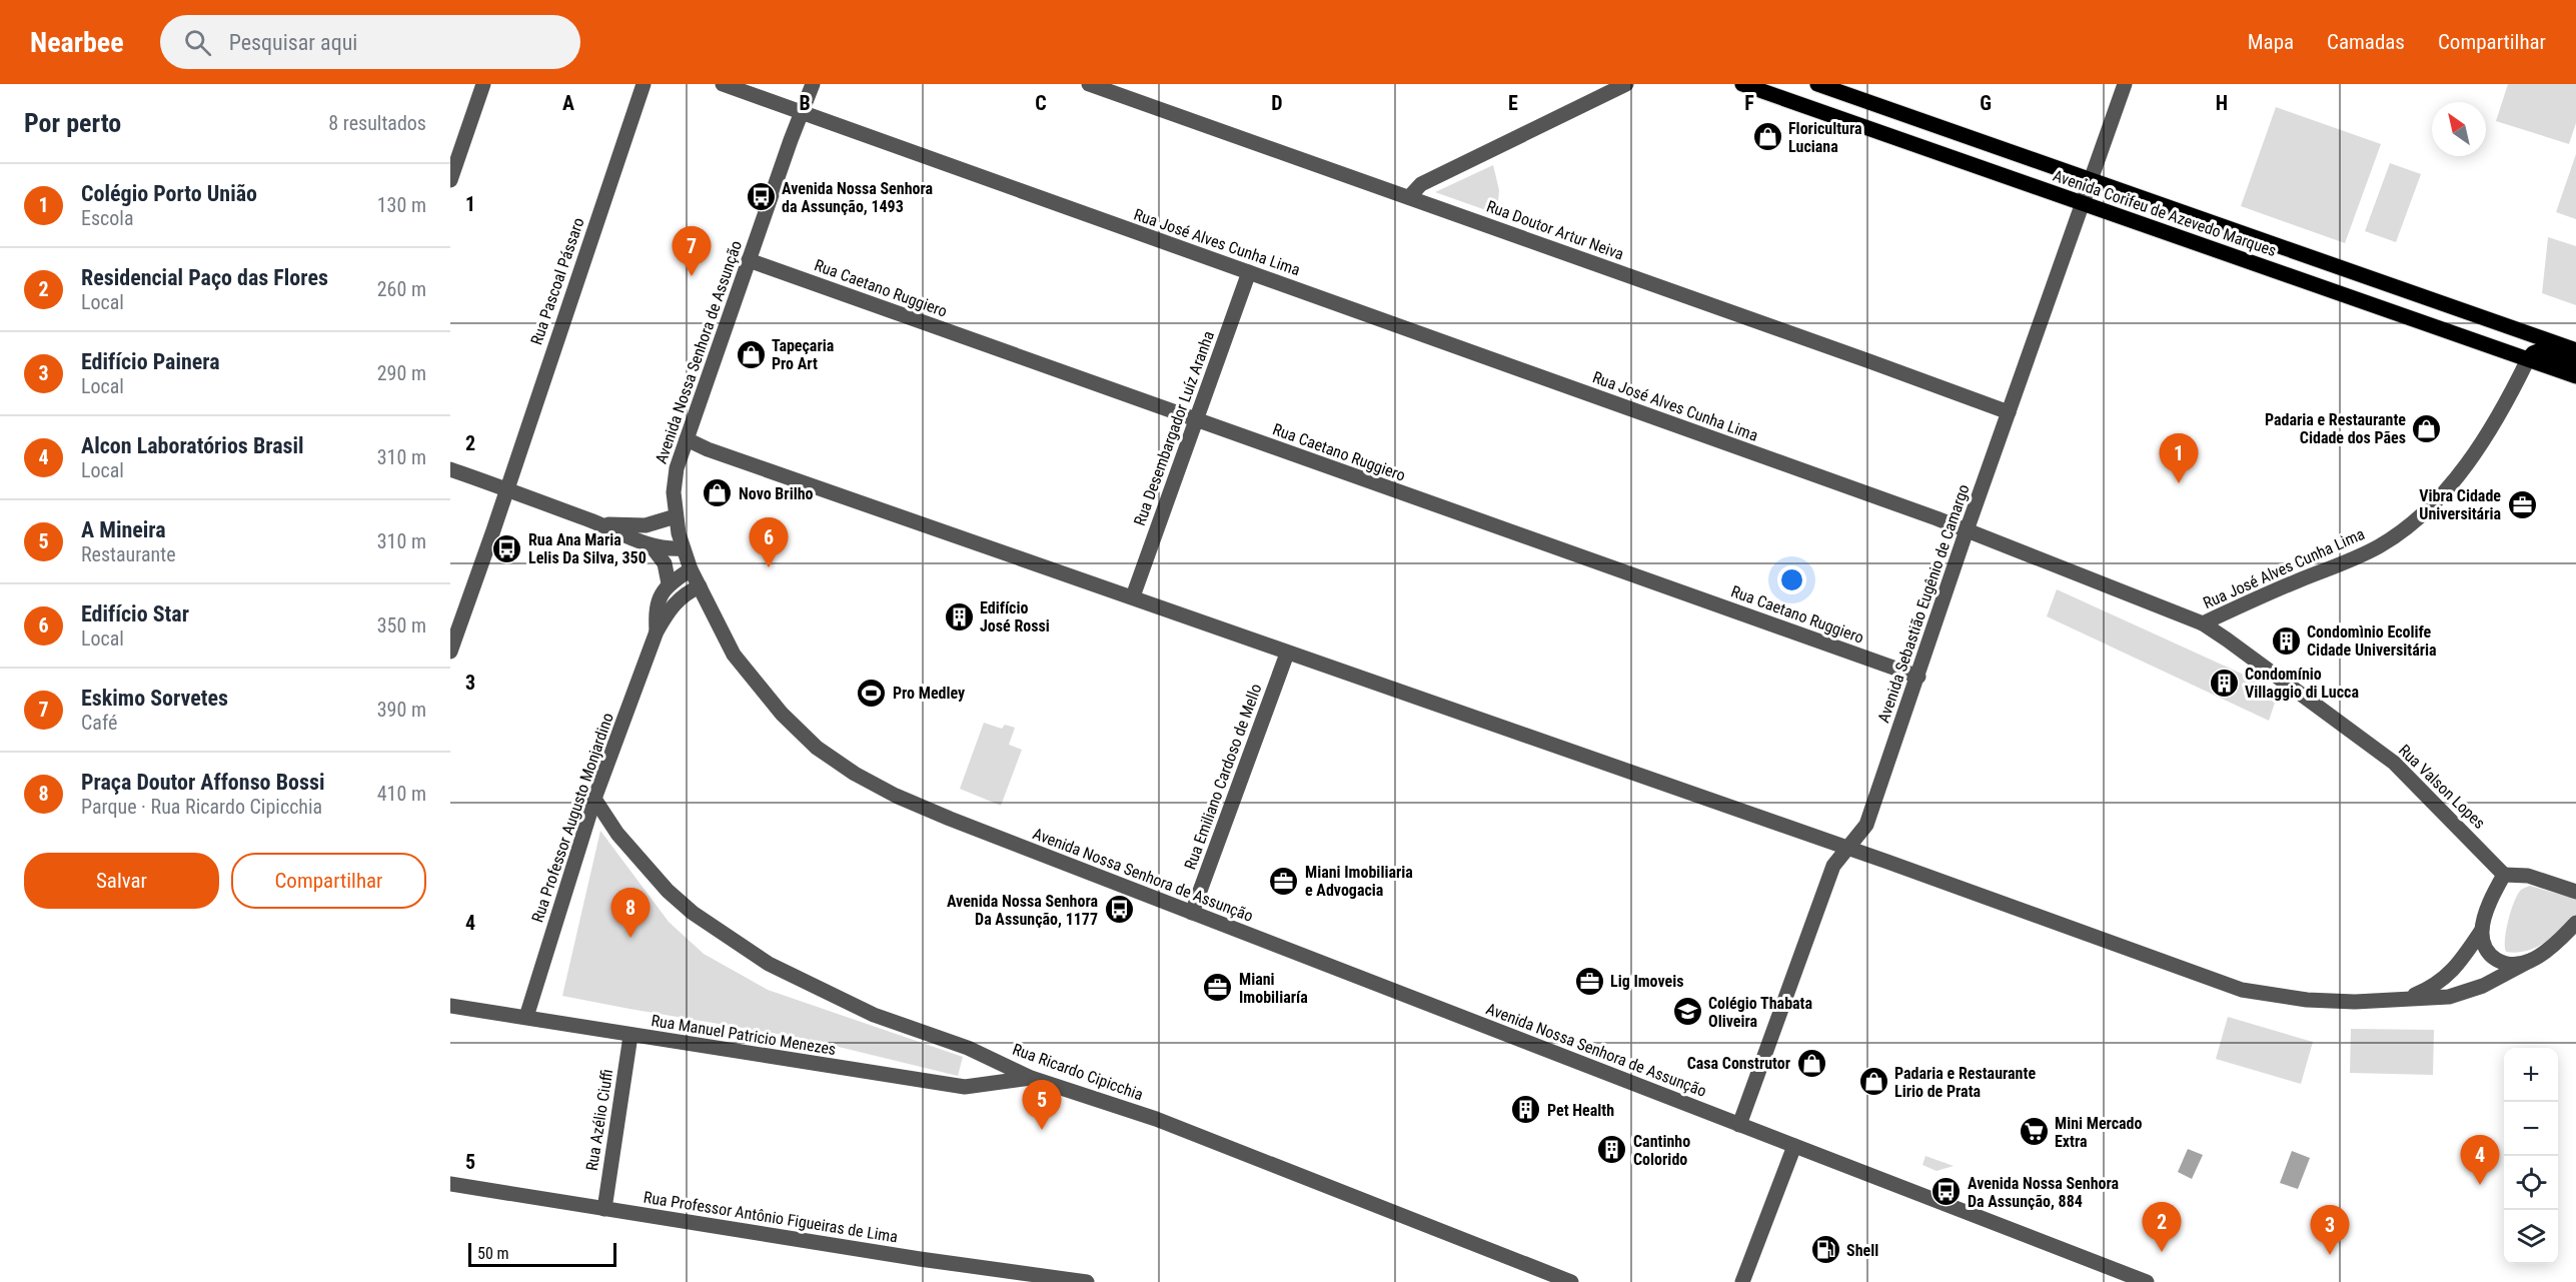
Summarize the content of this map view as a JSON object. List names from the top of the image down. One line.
{"streets":{"main road":["Avenida Corifeu de Azevedo Marques"],"street":["Rua Doutor Artur Neiva","Rua José Alves Cunha Lima","Rua Pascoal Pássaro","Rua Caetano Ruggiero","Avenida Nossa Senhora de Assunção","Rua Desembargador Luíz Aranha","Avenida Sebastião Eugênio de Camargo","Rua Emiliano Cardoso de Mello","Rua Valson Lopes","Rua Professor Augusto Monjardino","Rua Manuel Patricio Menezes","Rua Ricardo Cipicchia","Rua Azélio Ciuffi","Rua Professor Antônio Figueiras de Lima"]},"crossings":[["Avenida Corifeu de Azevedo Marques","Rua José Alves Cunha Lima"],["Avenida Corifeu de Azevedo Marques","Avenida Sebastião Eugênio de Camargo"],["Rua Doutor Artur Neiva","Avenida Sebastião Eugênio de Camargo"],["Rua José Alves Cunha Lima","Avenida Nossa Senhora de Assunção"],["Rua José Alves Cunha Lima","Rua Desembargador Luíz Aranha"],["Rua José Alves Cunha Lima","Avenida Sebastião Eugênio de Camargo"],["Rua José Alves Cunha Lima","Rua Valson Lopes"],["Rua Caetano Ruggiero","Avenida Nossa Senhora de Assunção"],["Rua Caetano Ruggiero","Rua Desembargador Luíz Aranha"],["Rua Caetano Ruggiero","Avenida Sebastião Eugênio de Camargo"],["Avenida Nossa Senhora de Assunção","Avenida Sebastião Eugênio de Camargo"],["Avenida Nossa Senhora de Assunção","Rua Emiliano Cardoso de Mello"],["Avenida Nossa Senhora de Assunção","Rua Professor Augusto Monjardino"],["Rua Professor Augusto Monjardino","Rua Manuel Patricio Menezes"],["Rua Professor Augusto Monjardino","Rua Ricardo Cipicchia"],["Rua Manuel Patricio Menezes","Rua Ricardo Cipicchia"],["Rua Manuel Patricio Menezes","Rua Azélio Ciuffi"],["Rua Azélio Ciuffi","Rua Professor Antônio Figueiras de Lima"]],"places":{"shop":["Floricultura Luciana","Tapeçaria Pro Art","Padaria e Restaurante Cidade dos Pães","Novo Brilho","Casa Construtor","Padaria e Restaurante Lirio de Prata"],"bus stop":["Avenida Nossa Senhora da Assunção, 1493","Rua Ana Maria Lelis Da Silva, 350","Avenida Nossa Senhora Da Assunção, 1177","Avenida Nossa Senhora Da Assunção, 884"],"office":["Vibra Cidade Universitária","Miani Imobiliaria e Advogacia","Lig Imoveis","Miani Imobiliaría"],"building":["Edifício José Rossi","Condomìnio Ecolife Cidade Universitária","Condomínio Villaggio di Lucca","Pet Health","Cantinho Colorido"],"sports":["Pro Medley"],"school or university":["Colégio Thabata Oliveira"],"supermarket":["Mini Mercado Extra"],"fuel station":["Shell"]},"scale_bar":"50 m","north":"top left","page":{"header":"Nearbee","search":"Pesquisar aqui","nav":["Mapa","Camadas","Compartilhar"],"heading":["Por perto","8 resultados"],"list":[{"mark":"1","name":"Colégio Porto União","note":"Escola","value":"130 m"},{"mark":"2","name":"Residencial Paço das Flores","note":"Local","value":"260 m"},{"mark":"3","name":"Edifício Painera","note":"Local","value":"290 m"},{"mark":"4","name":"Alcon Laboratórios Brasil","note":"Local","value":"310 m"},{"mark":"5","name":"A Mineira","note":"Restaurante","value":"310 m"},{"mark":"6","name":"Edifício Star","note":"Local","value":"350 m"},{"mark":"7","name":"Eskimo Sorvetes","note":"Café","value":"390 m"},{"mark":"8","name":"Praça Doutor Affonso Bossi","note":"Parque · Rua Ricardo Cipicchia","value":"410 m"}],"pins":["7","1","6","8","5","4","2","3"],"buttons":["Salvar","Compartilhar"],"map_buttons":["+","−"],"scale":"50 m"},"grid":{"columns":["A","B","C","D","E","F","G","H"],"rows":["1","2","3","4","5"]}}
